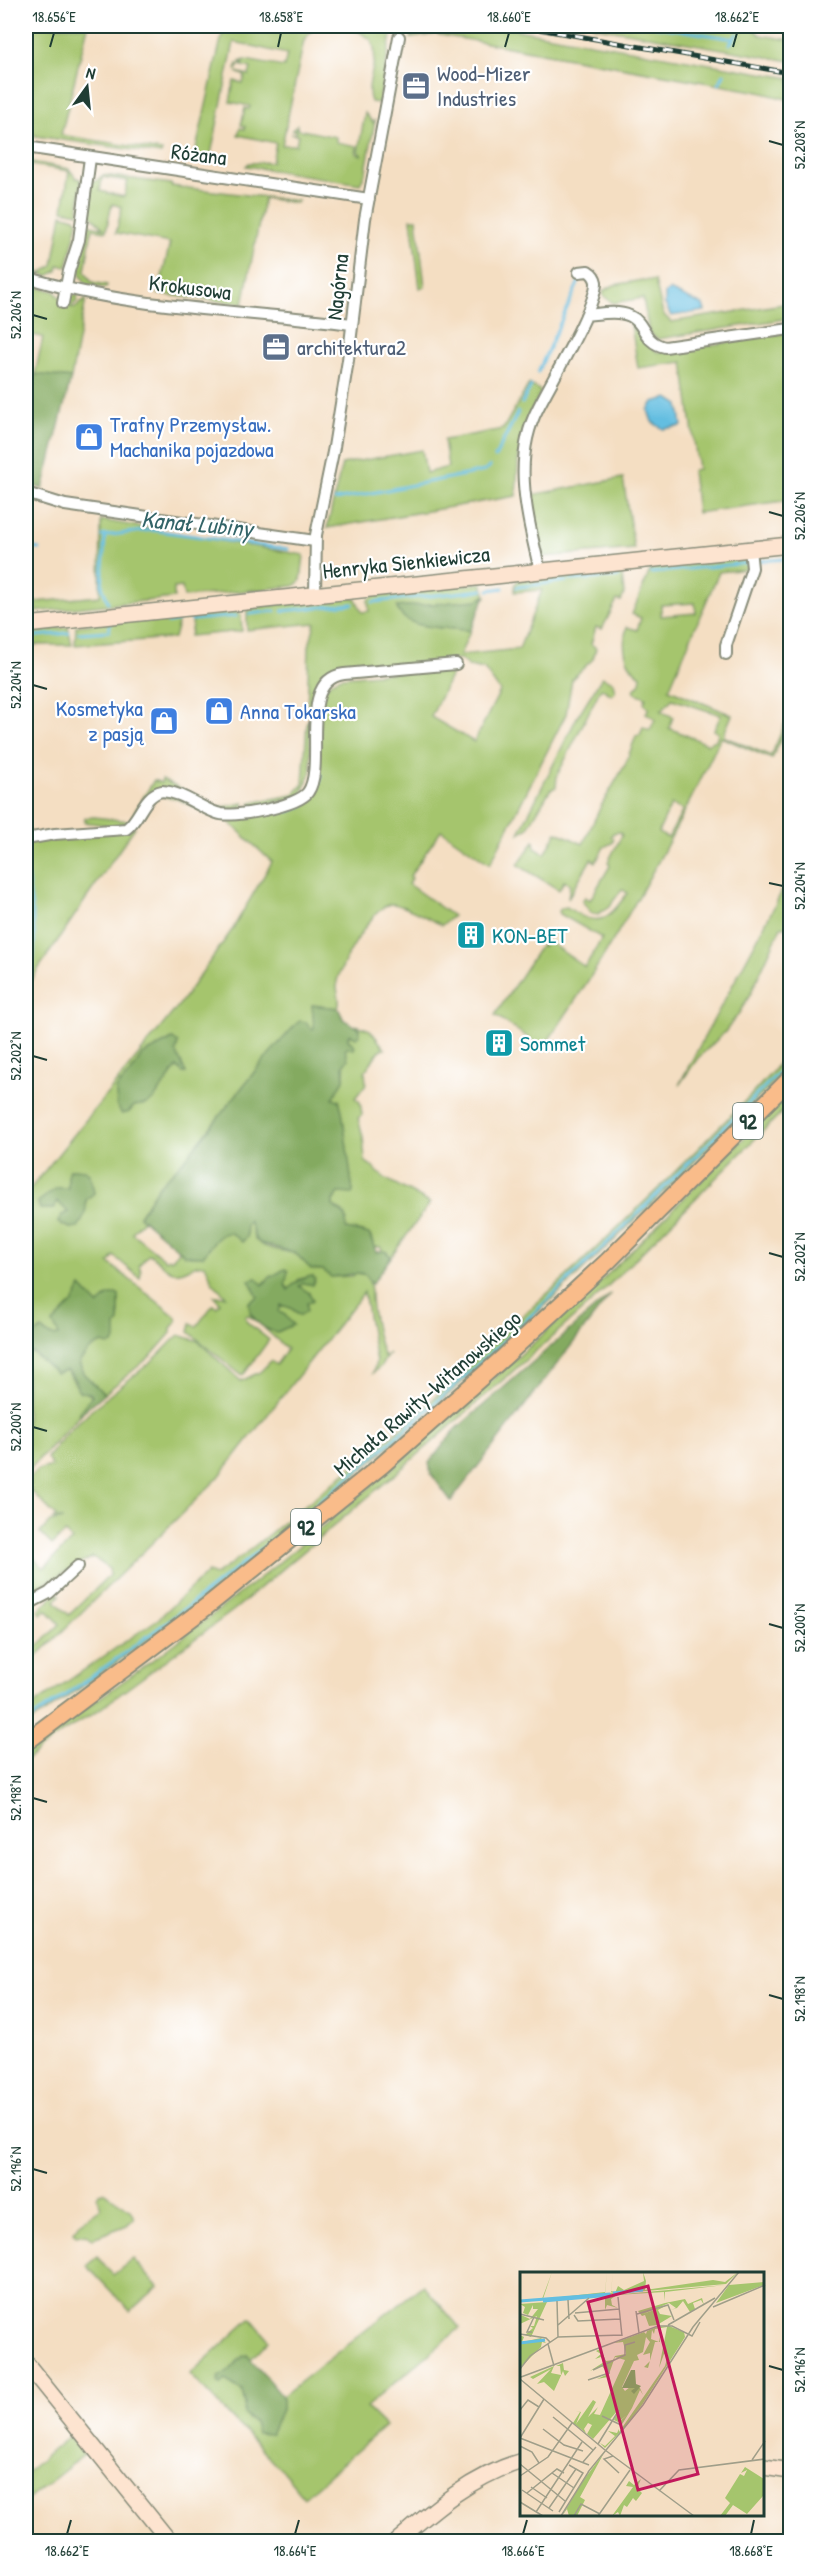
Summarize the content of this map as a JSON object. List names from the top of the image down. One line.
{"streets":{"main road":["92","Michała Rawity-Witanowskiego"],"street":["Różana","Krokusowa","Nagórna","Henryka Sienkiewicza"]},"crossings":[["Różana","Nagórna"],["Krokusowa","Nagórna"],["Nagórna","Henryka Sienkiewicza"]],"water":["Kanał Lubiny"],"places":{"office":["Wood-Mizer Industries","architektura2"],"shop":["Trafny Przemysław. Machanika pojazdowa","Anna Tokarska","Kosmetyka z pasją"],"building":["KON-BET","Sommet"]},"north":"top","coordinates":["18.656°E","18.658°E","18.660°E","18.662°E","52.208°N","52.206°N","52.204°N","52.202°N","52.200°N","52.198°N","52.196°N","18.664°E","18.666°E","18.668°E"]}
